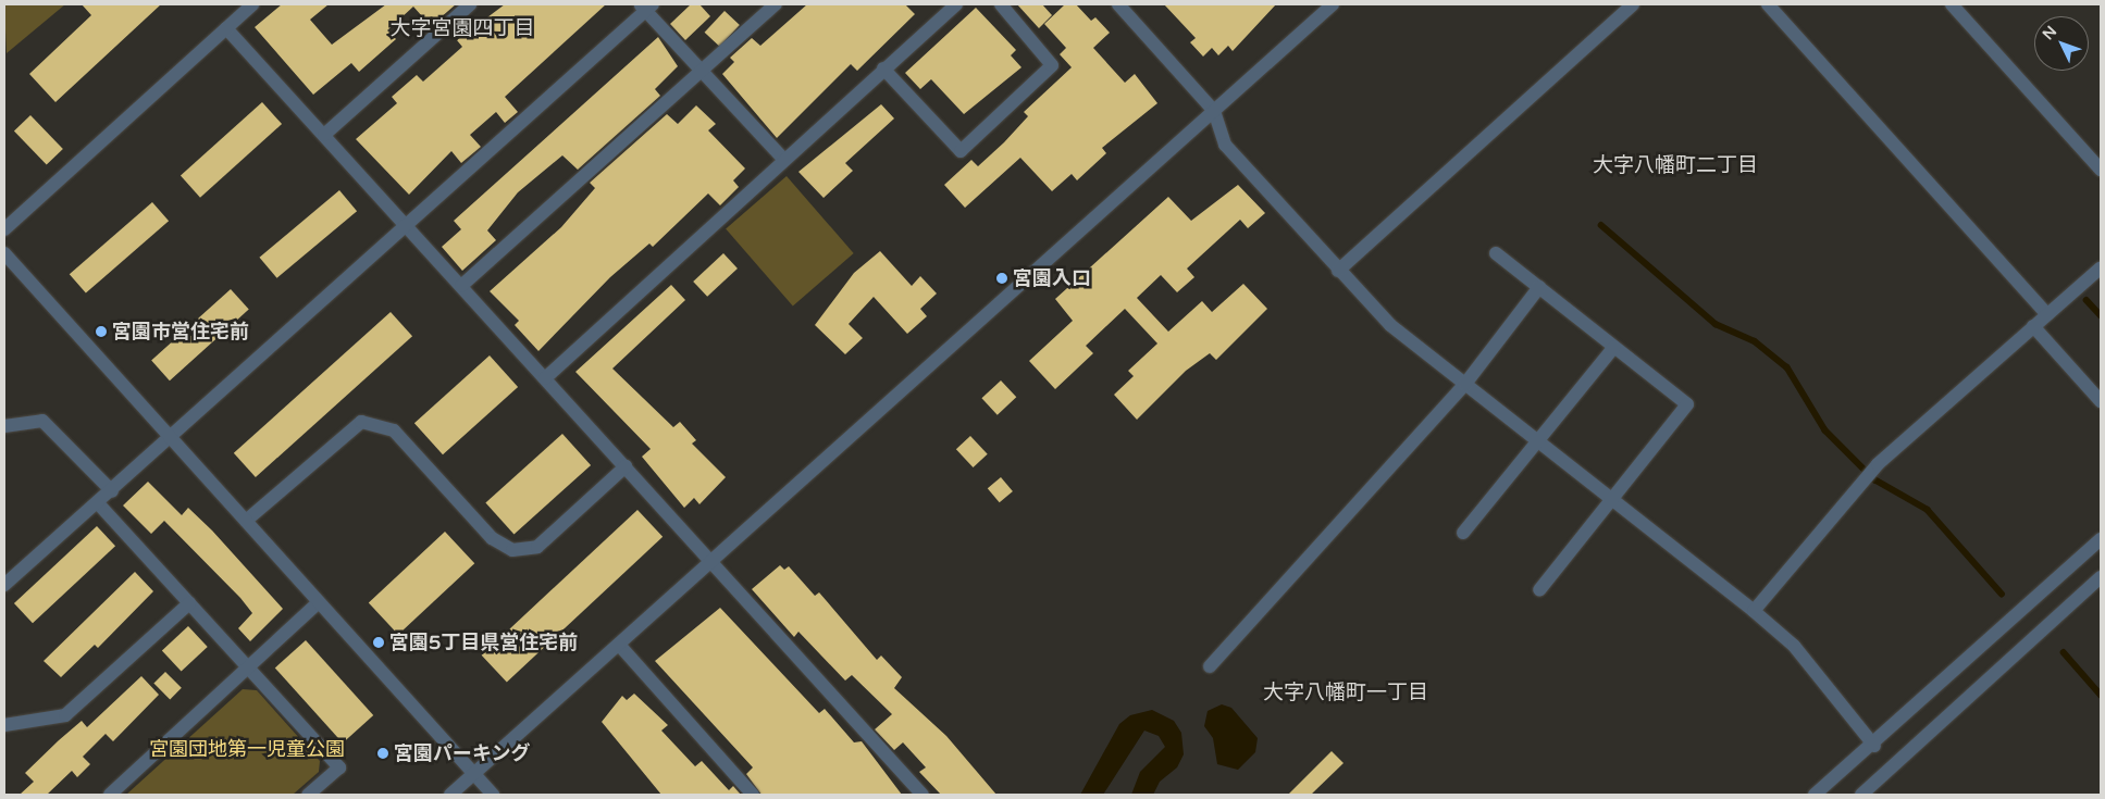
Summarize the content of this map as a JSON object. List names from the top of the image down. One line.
{"districts":["大字宮園四丁目","大字八幡町二丁目","大字八幡町一丁目"],"parks":["宮園団地第一児童公園"],"places":["宮園入口","宮園市営住宅前","宮園5丁目県営住宅前","宮園パーキング"],"north":"top left"}
